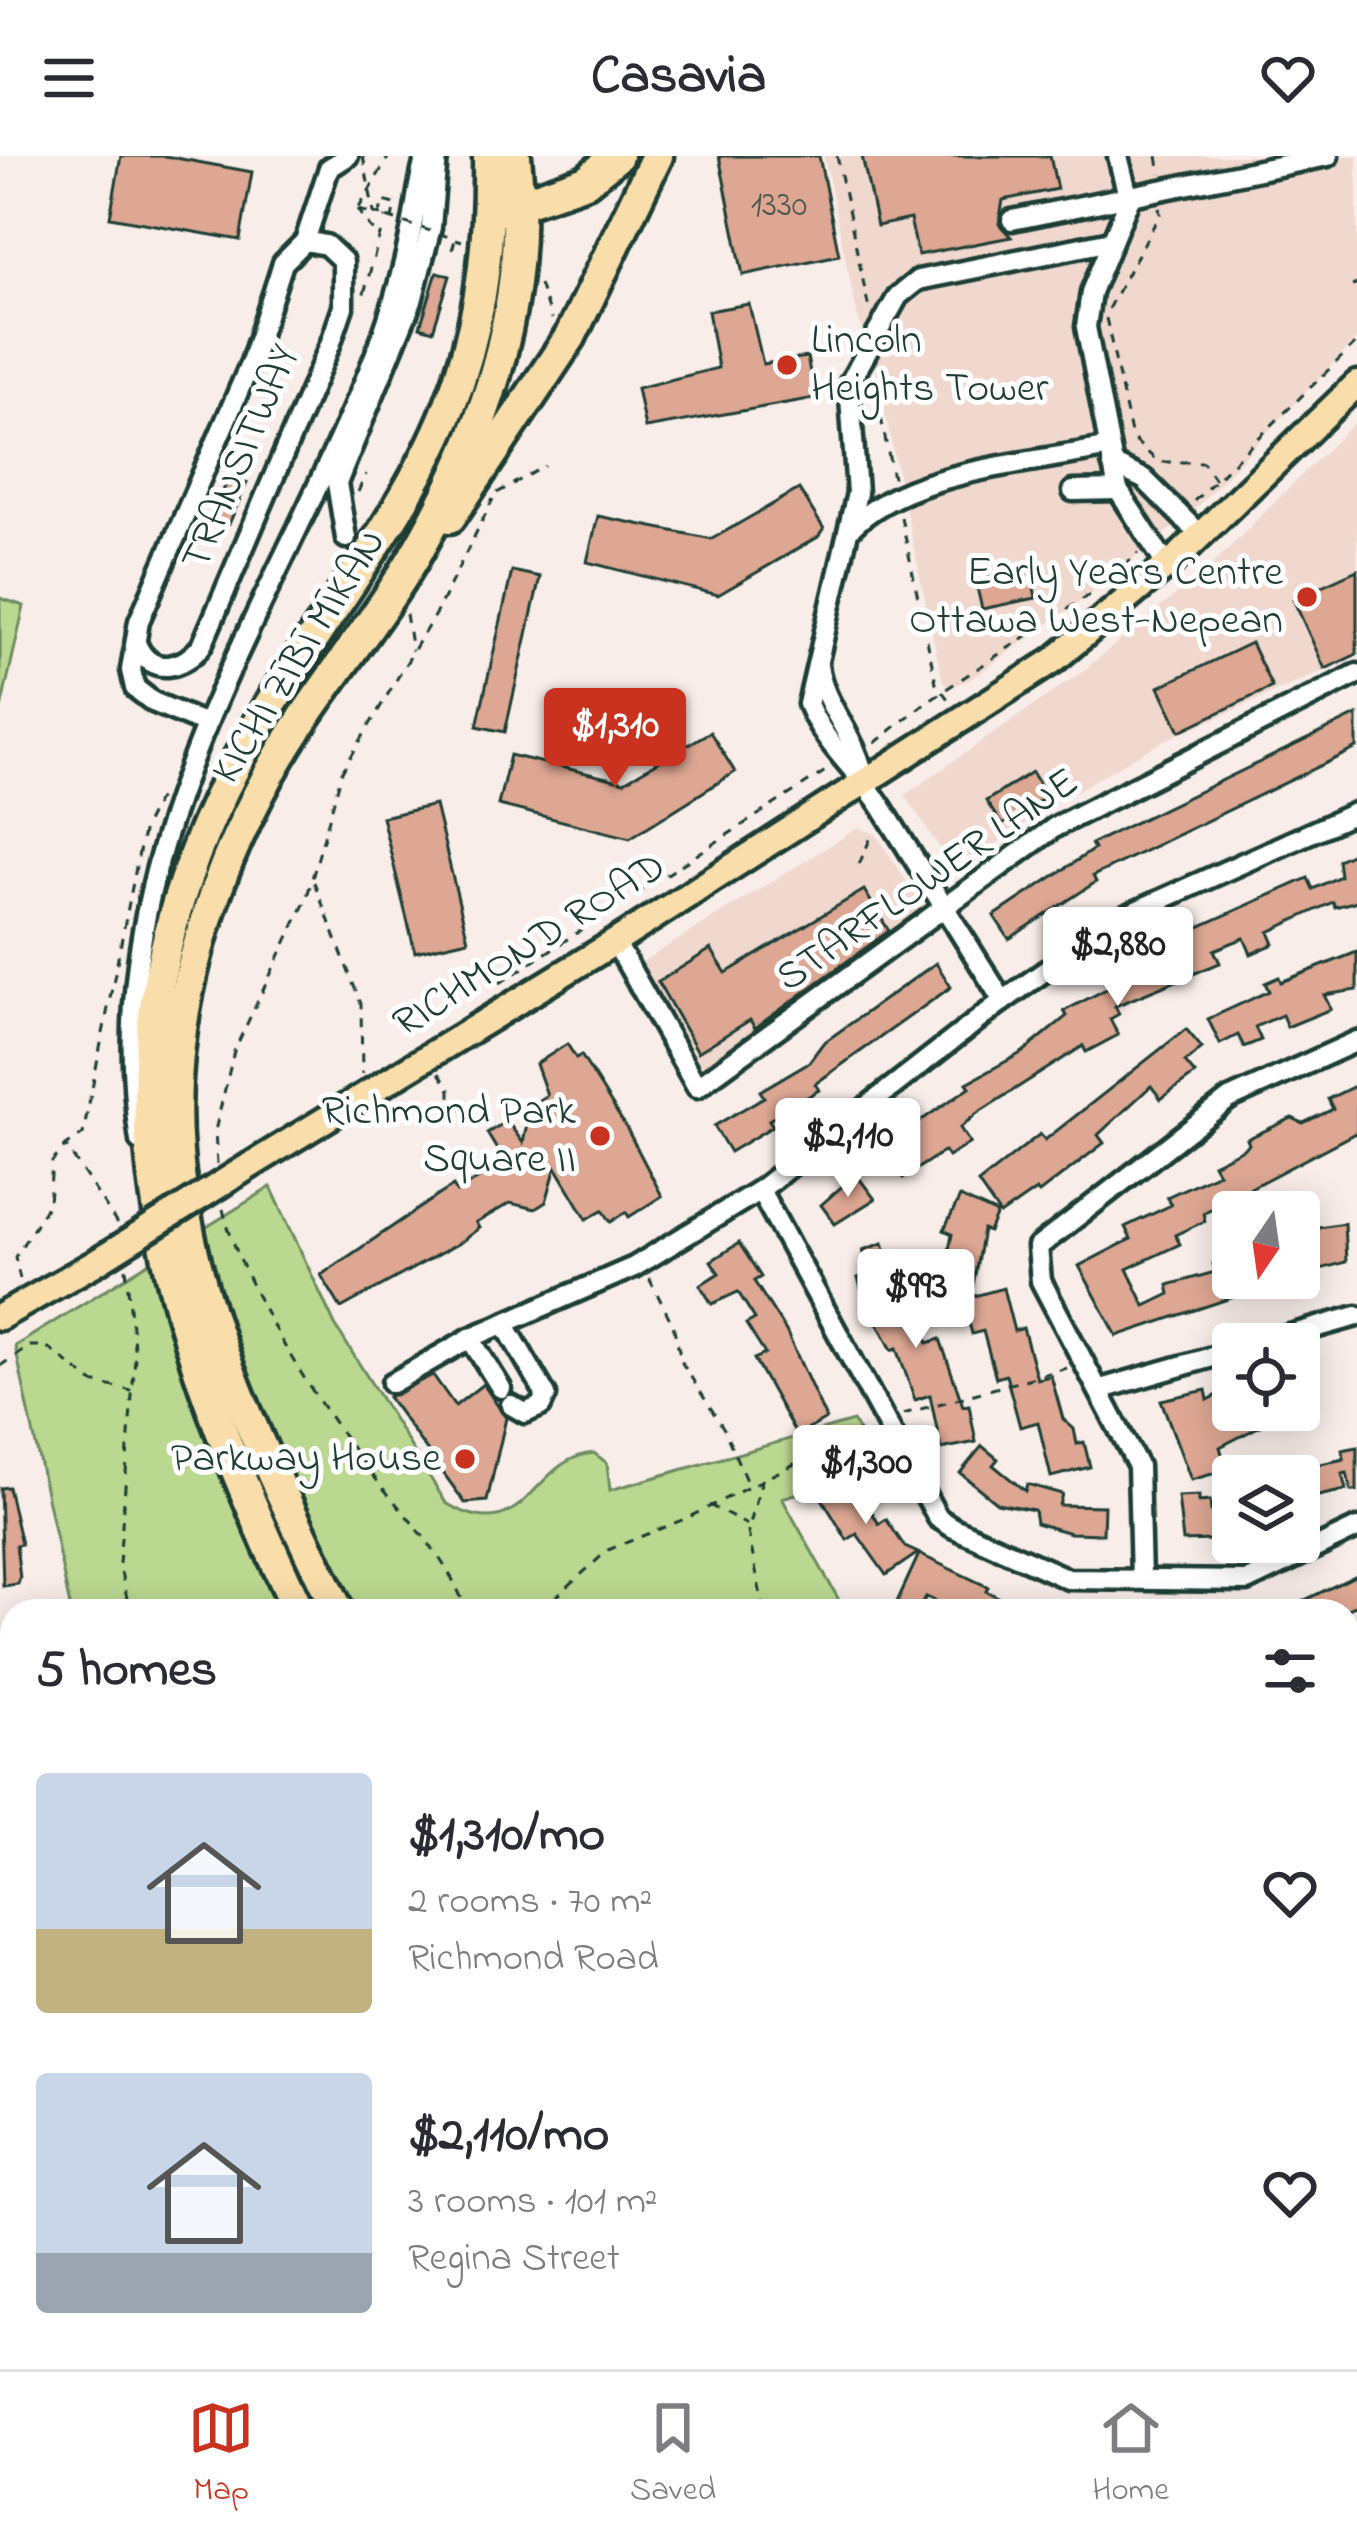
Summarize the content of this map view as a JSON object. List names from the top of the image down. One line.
{"streets":{"highway":["KICHI ZĪBĪ MĪKAN"],"main road":["RICHMOND ROAD"],"street":["TRANSITWAY","STARFLOWER LANE"]},"crossings":[["TRANSITWAY","KICHI ZĪBĪ MĪKAN"],["STARFLOWER LANE","RICHMOND ROAD"]],"places":["Lincoln Heights Tower","Early Years Centre Ottawa West-Nepean","Richmond Park Square II","Parkway House"],"house_numbers":["1330"],"north":"bottom","page":{"header":"Casavia","price":["$1,310","$2,880","$2,110","$993","$1,300"],"heading":"5 homes","list":[{"name":"$1,310/mo","note":"2 rooms · 70 m² · Richmond Road"},{"name":"$2,110/mo","note":"3 rooms · 101 m² · Regina Street"}],"tabs":["Map","Saved","Home"]}}
